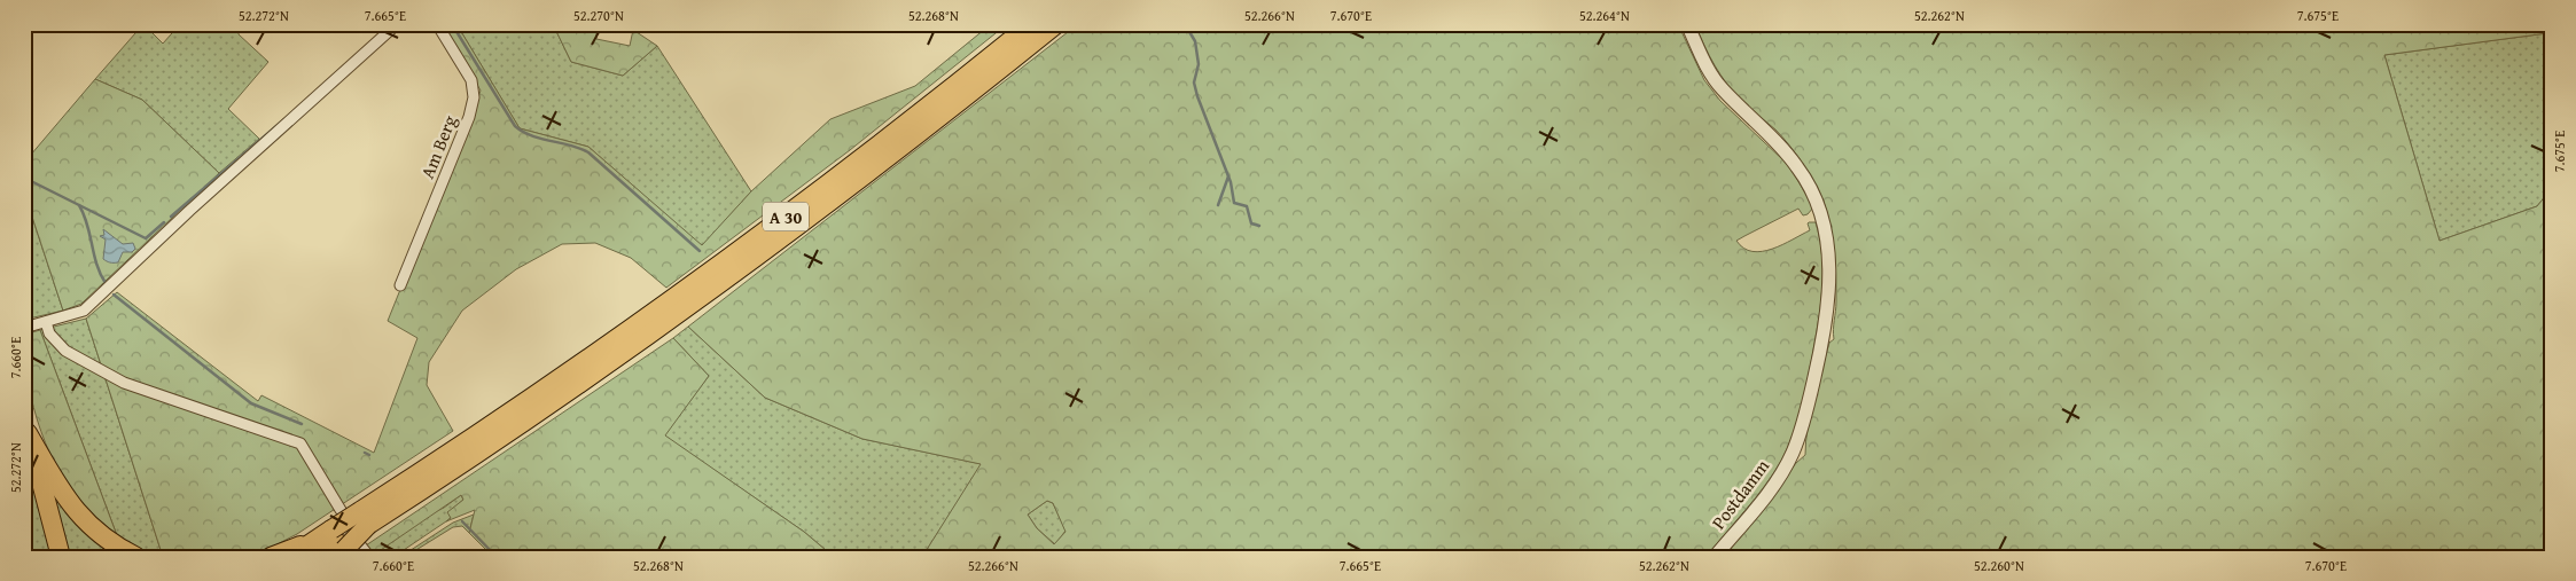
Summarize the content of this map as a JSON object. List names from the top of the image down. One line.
{"streets":{"highway":["A 30"],"street":["Am Berg","Postdamm"]},"coordinates":["52.272°N","7.665°E","52.270°N","52.268°N","52.266°N","7.670°E","52.264°N","52.262°N","7.675°E","7.660°E","52.260°N"]}
